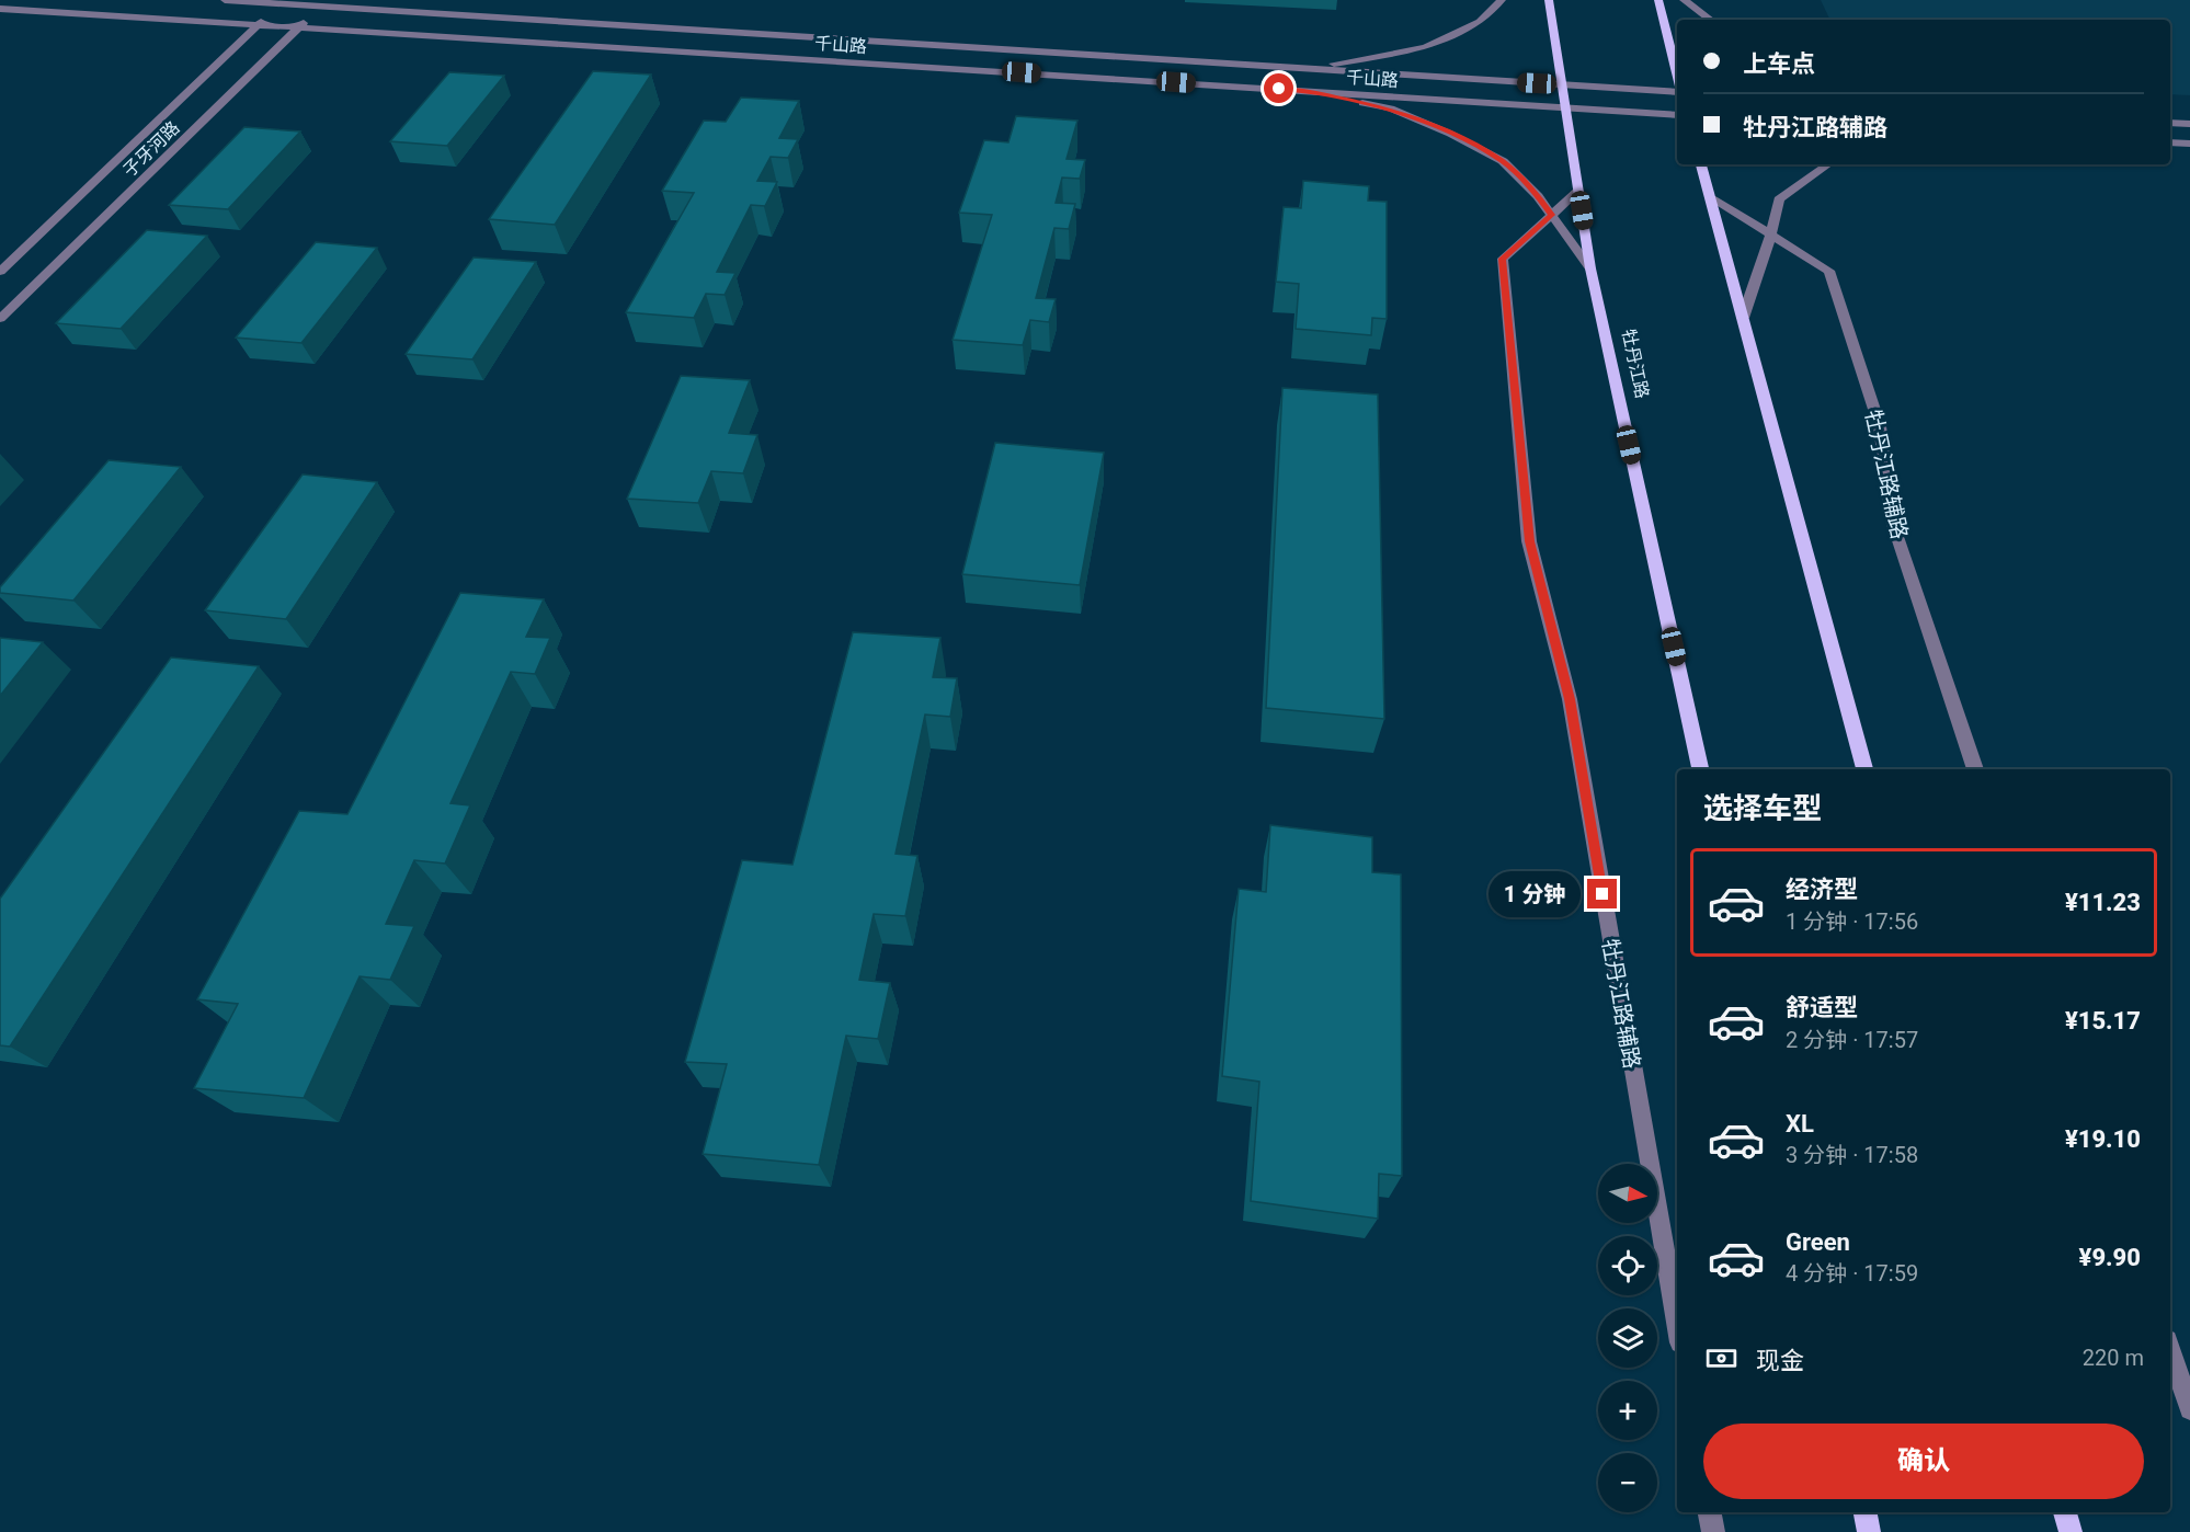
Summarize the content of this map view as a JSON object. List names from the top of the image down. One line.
{"streets":{"main road":["牡丹江路"],"street":["千山路","子牙河路","牡丹江路辅路"]},"crossings":[["千山路","子牙河路"],["千山路","牡丹江路"],["牡丹江路","牡丹江路辅路"]],"north":"right","page":{"banner":["上车点","牡丹江路辅路"],"heading":"选择车型","list":[{"name":"经济型","note":"1 分钟 · 17:56","value":"¥11.23"},{"name":"舒适型","note":"2 分钟 · 17:57","value":"¥15.17"},{"name":"XL","note":"3 分钟 · 17:58","value":"¥19.10"},{"name":"Green","note":"4 分钟 · 17:59","value":"¥9.90"}],"bubble":"1 分钟","map_buttons":["+","−"],"pay":["现金","220 m"],"buttons":"确认"}}
